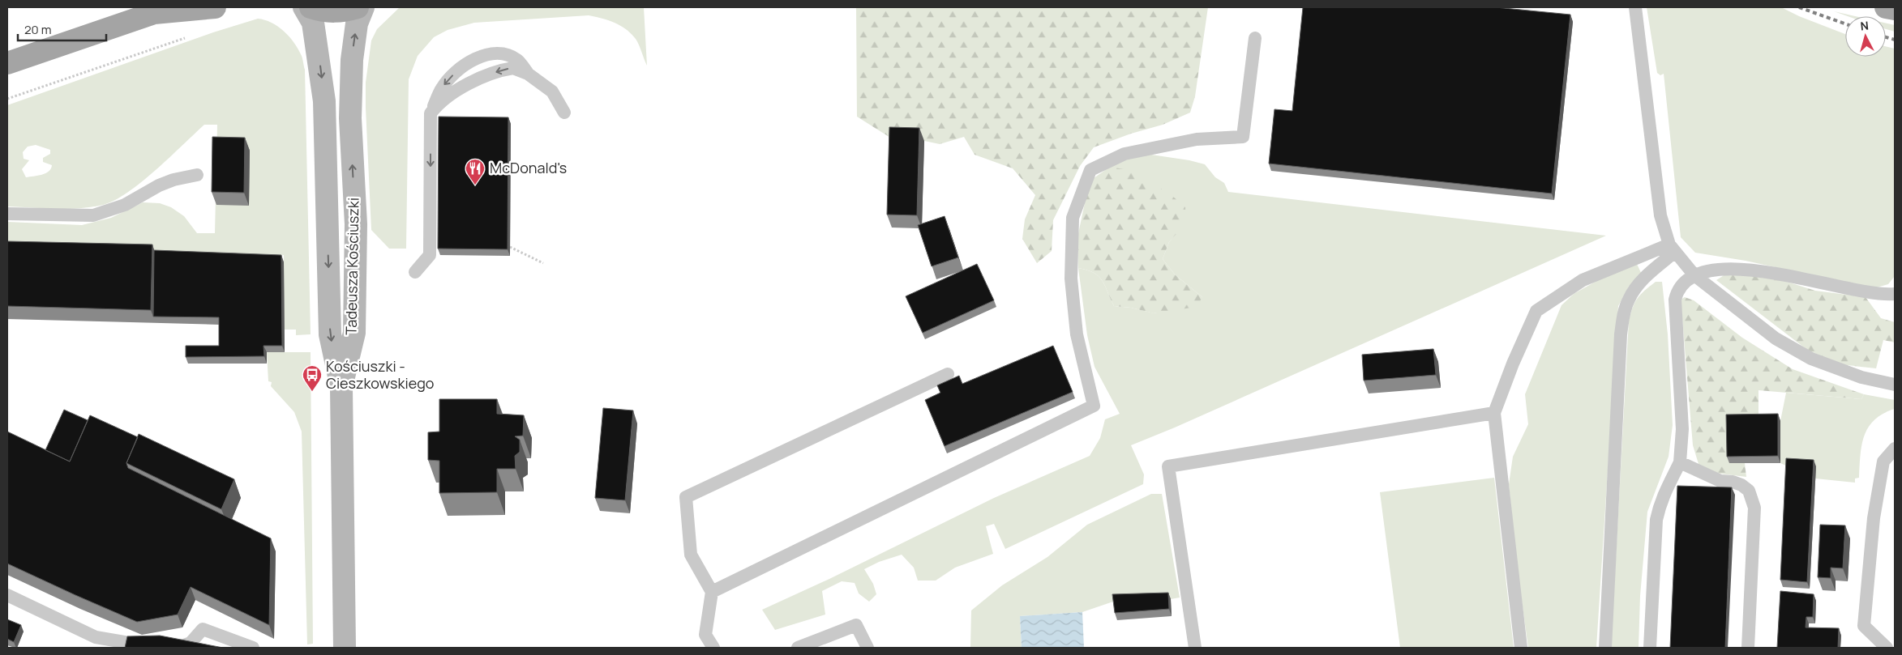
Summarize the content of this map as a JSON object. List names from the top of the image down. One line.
{"streets":{"street":["Tadeusza Kościuszki"]},"places":{"restaurant":["McDonald's"],"bus stop":["Kościuszki - Cieszkowskiego"]},"scale_bar":"20 m","north":"top"}
